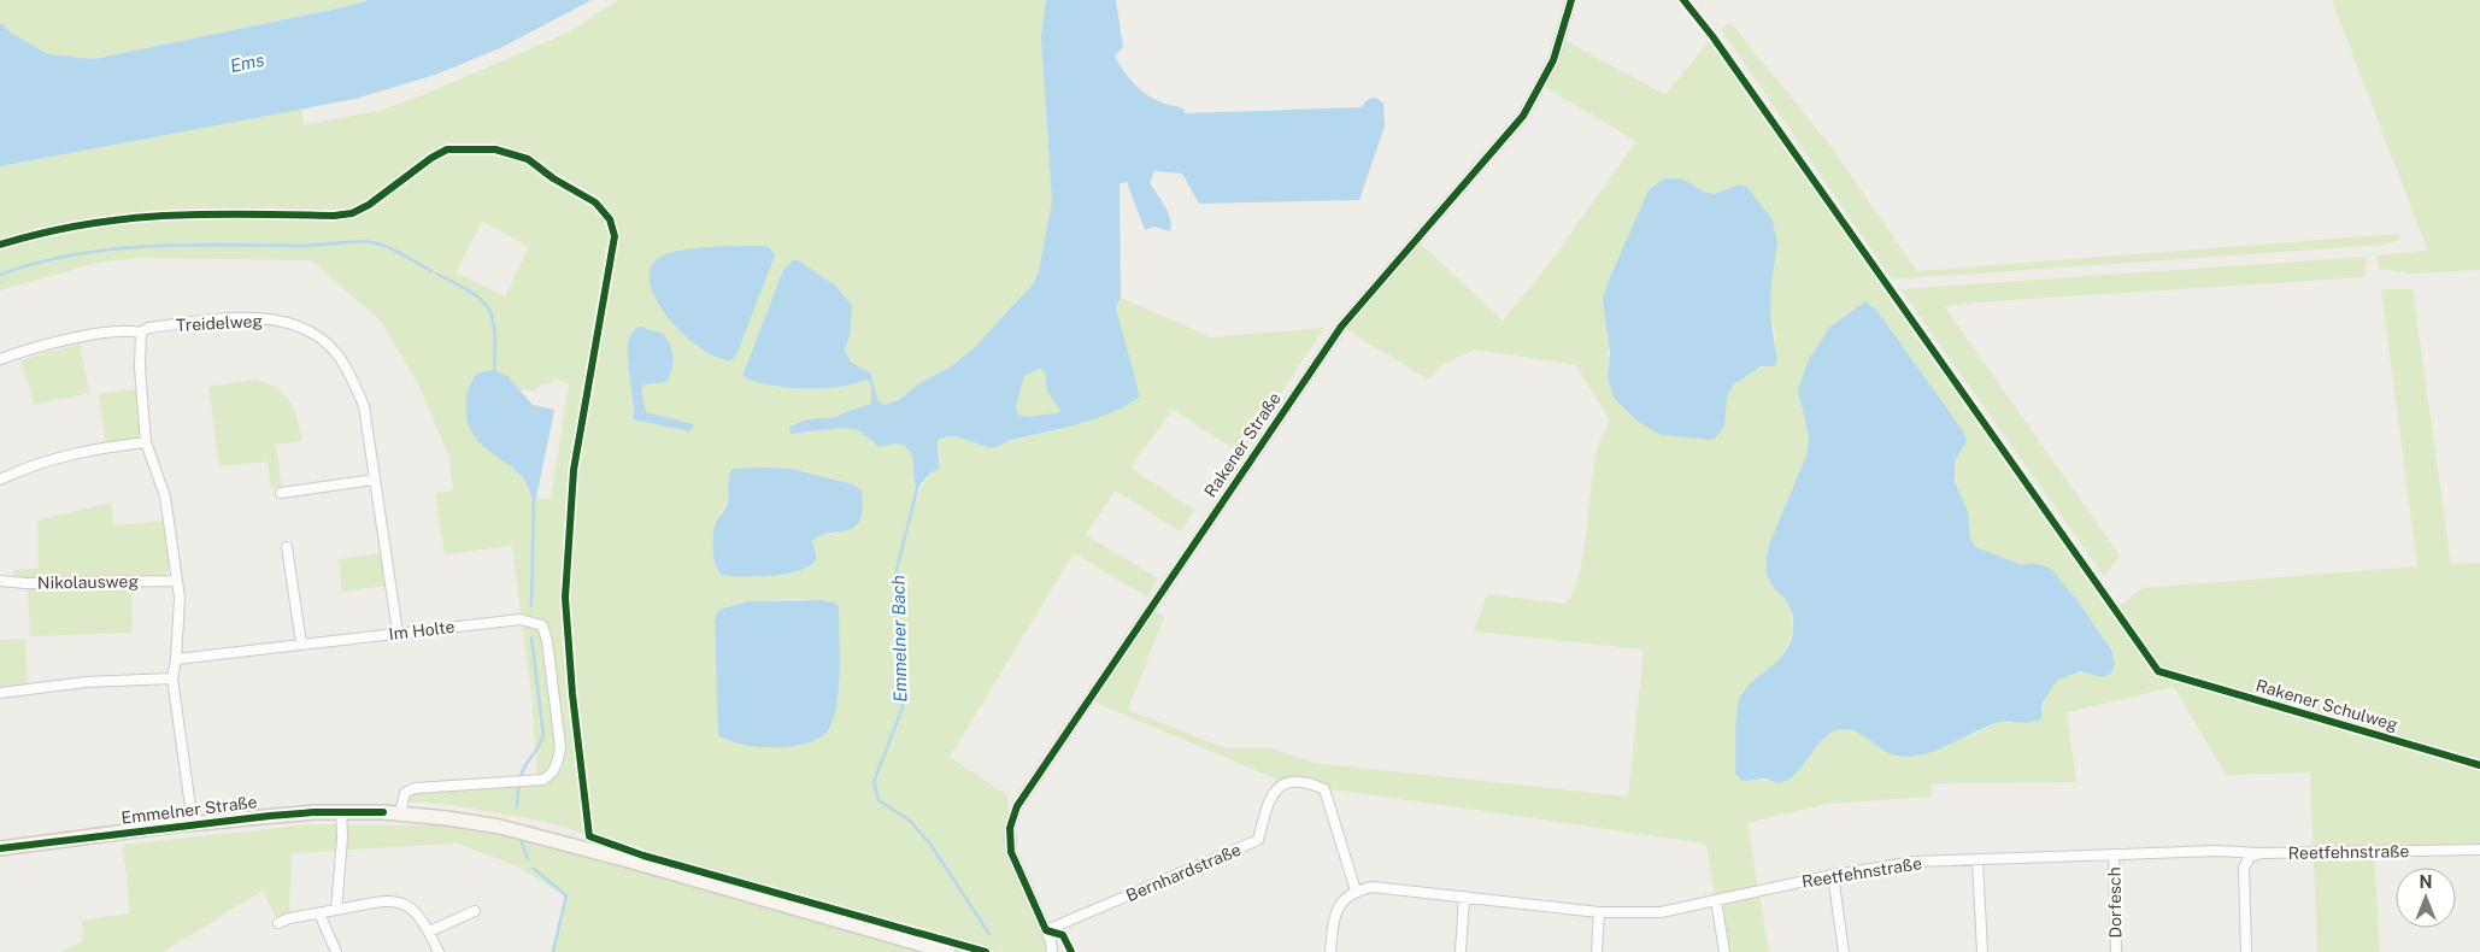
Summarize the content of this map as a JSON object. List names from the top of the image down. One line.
{"streets":{"street":["Treidelweg","Rakener Straße","Nikolausweg","Im Holte","Emmelner Straße","Reetfehnstraße","Bernhardstraße","Dorfesch"],"cycle path":["Rakener Schulweg"]},"crossings":[["Treidelweg","Im Holte"],["Rakener Straße","Bernhardstraße"],["Im Holte","Emmelner Straße"],["Reetfehnstraße","Bernhardstraße"],["Reetfehnstraße","Dorfesch"]],"water":["Ems","Emmelner Bach"],"north":"top"}
